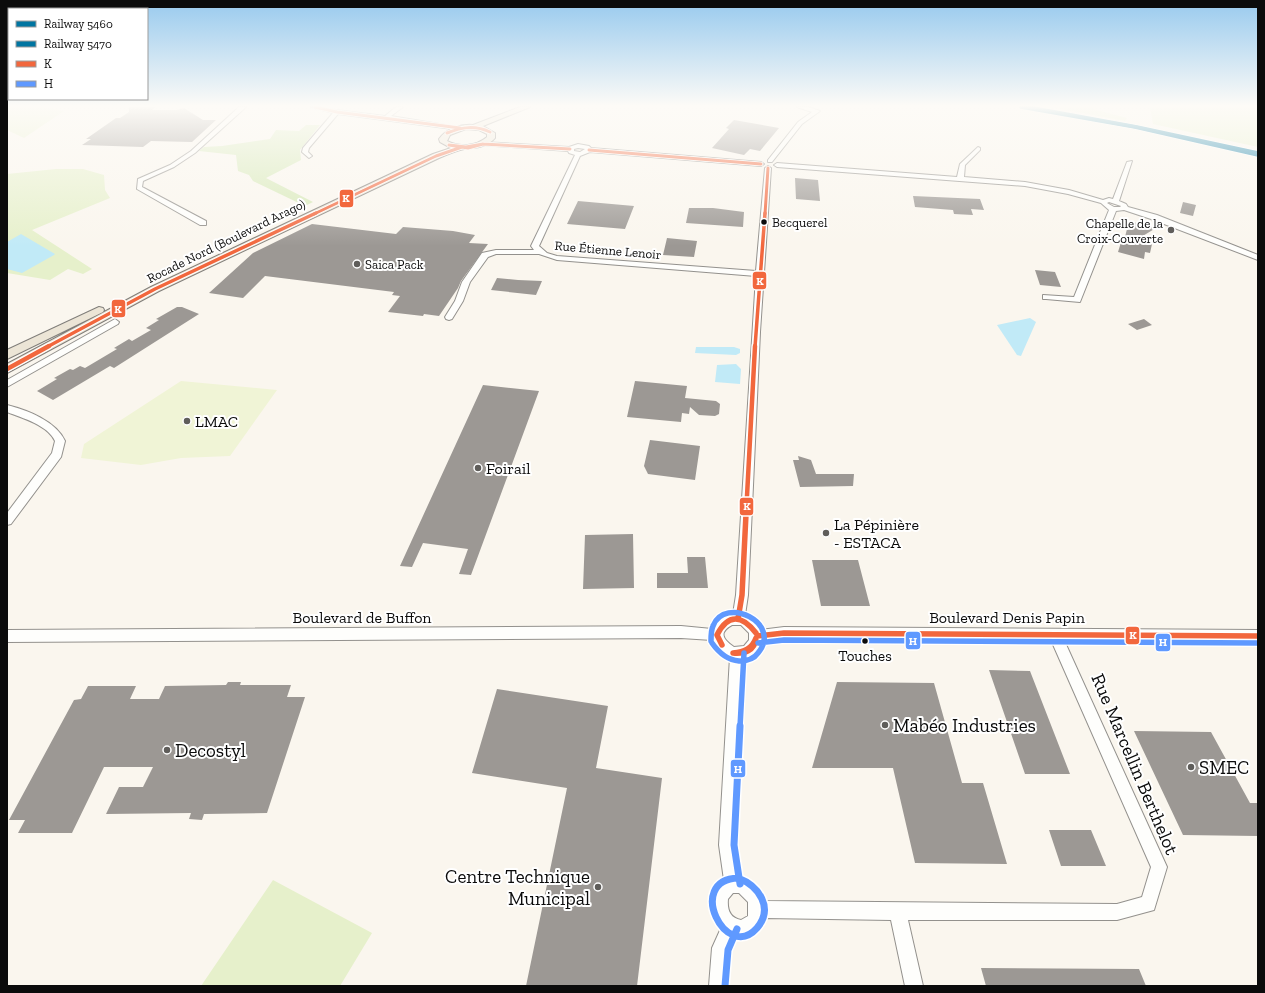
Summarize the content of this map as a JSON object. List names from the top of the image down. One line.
{"streets":{"main road":["Rocade Nord (Boulevard Arago)"],"street":["Rue Étienne Lenoir","Boulevard de Buffon","Boulevard Denis Papin","Rue Marcellin Berthelot"]},"crossings":[["Boulevard de Buffon","Boulevard Denis Papin"],["Boulevard Denis Papin","Rue Marcellin Berthelot"]],"places":["Becquerel","Chapelle de la Croix-Couverte","Saica Pack","LMAC","Foirail","La Pépinière - ESTACA","Touches","Mabéo Industries","Decostyl","SMEC","Centre Technique Municipal"],"lines":["rail line 5460","transit line K","transit line H"],"legend":["Railway 5460","Railway 5470","K","H"]}
